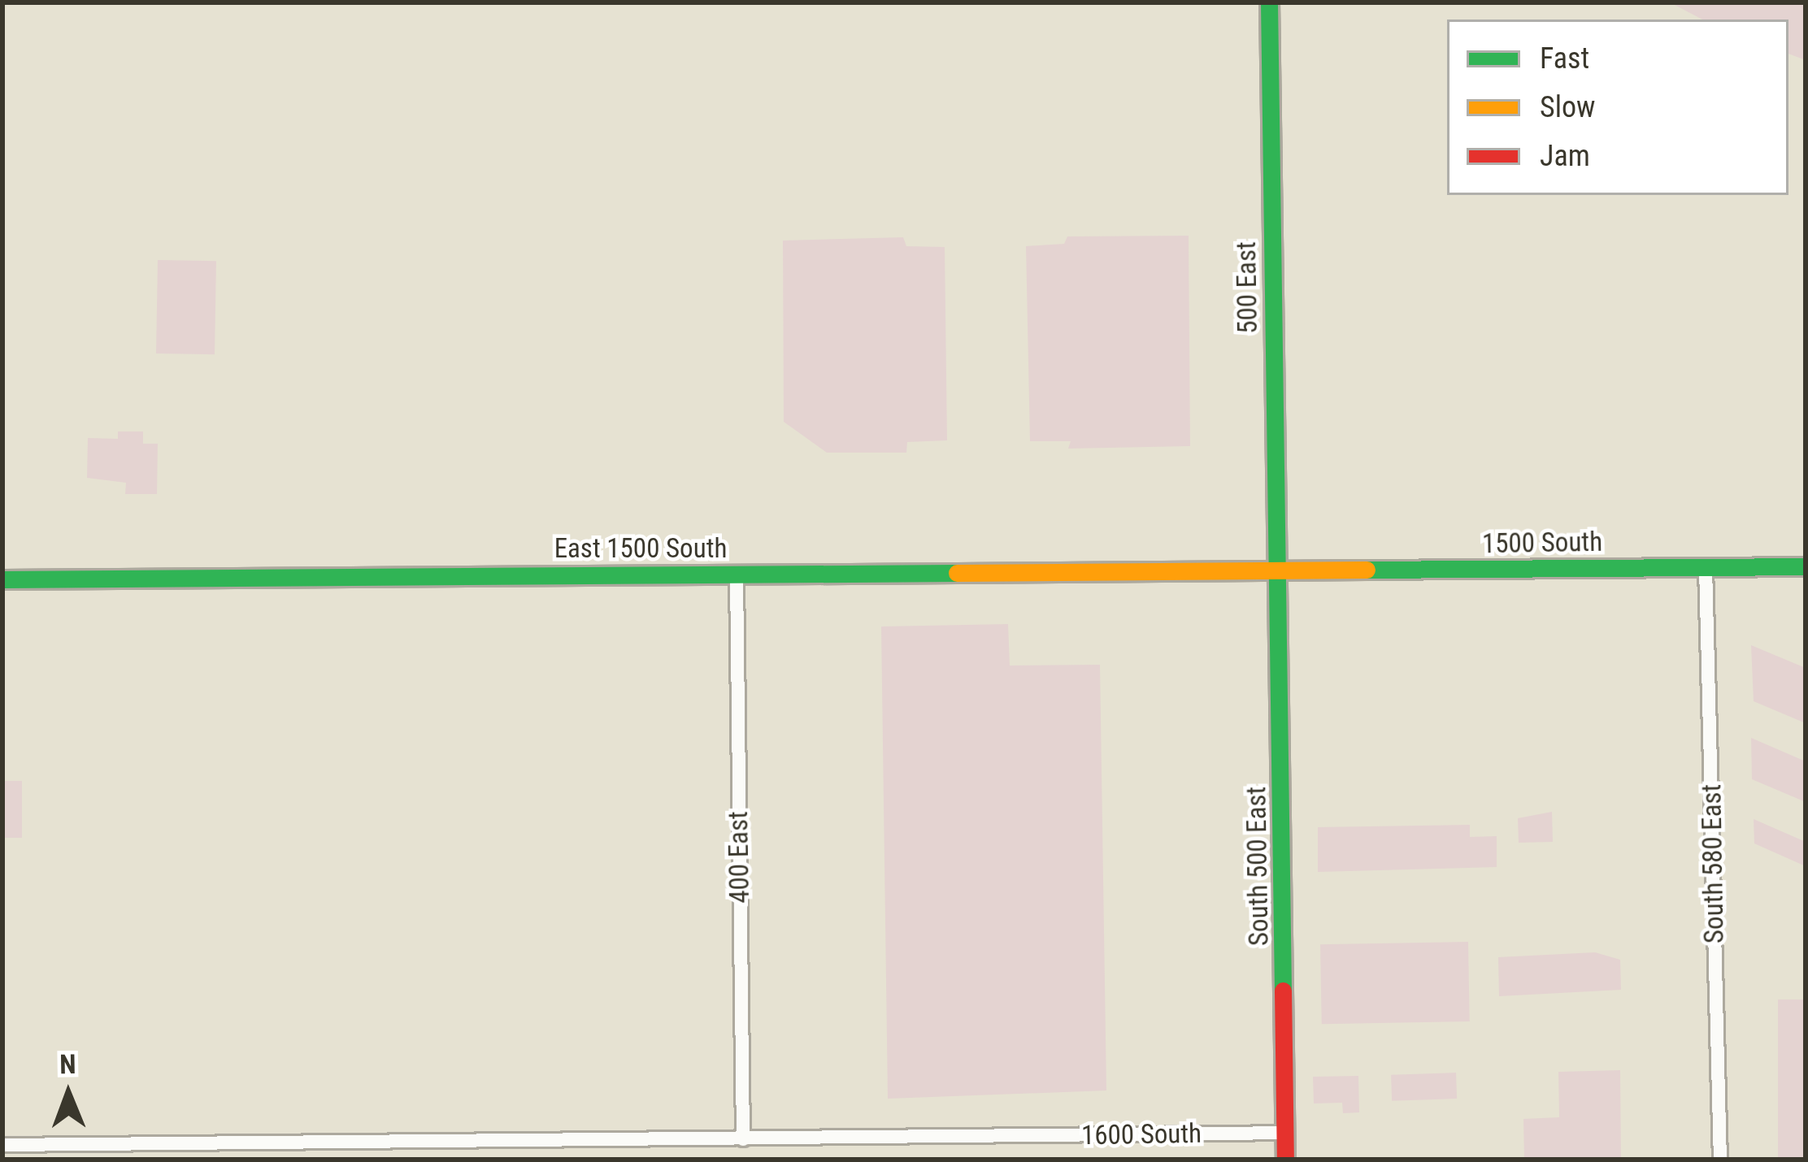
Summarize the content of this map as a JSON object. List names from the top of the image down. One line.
{"streets":{"street":["500 East","1500 South","East 1500 South","400 East","South 580 East","South 500 East","1600 South"]},"crossings":[["500 East","1500 South"],["500 East","East 1500 South"],["500 East","South 500 East"],["1500 South","East 1500 South"],["1500 South","South 580 East"],["1500 South","South 500 East"],["East 1500 South","400 East"],["East 1500 South","South 500 East"],["400 East","1600 South"],["South 500 East","1600 South"]],"legend":["Fast","Slow","Jam"],"north":"top"}
